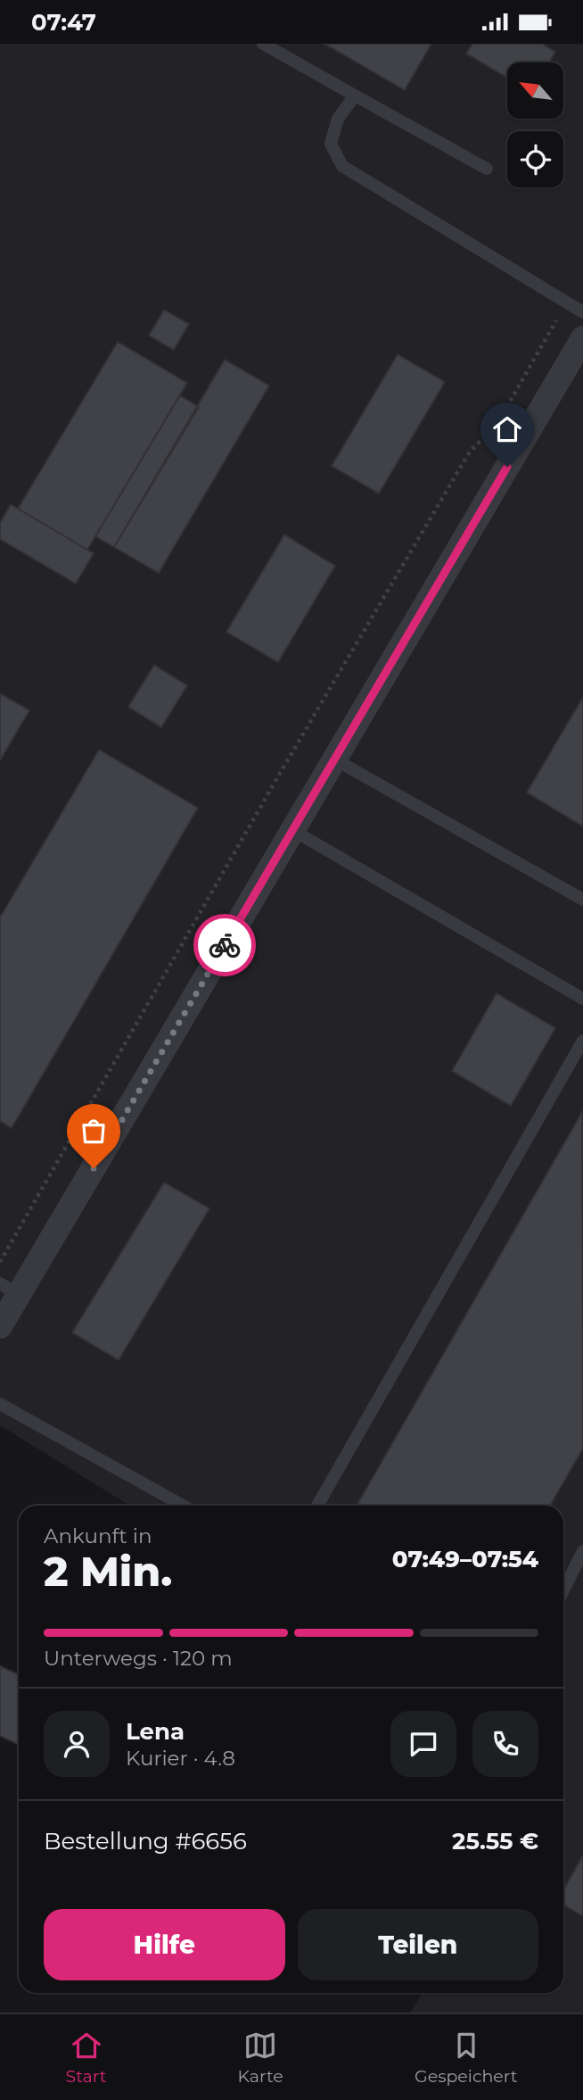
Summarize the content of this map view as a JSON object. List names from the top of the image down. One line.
{"north":"top left","page":{"status":"07:47","heading":["2 Min.","Ankunft in","07:49–07:54"],"panel":["Lena","Kurier · 4.8","Bestellung #6656","25.55 €"],"bar":"Unterwegs · 120 m","buttons":["Hilfe","Teilen"],"tabs":["Start","Karte","Gespeichert"]}}
